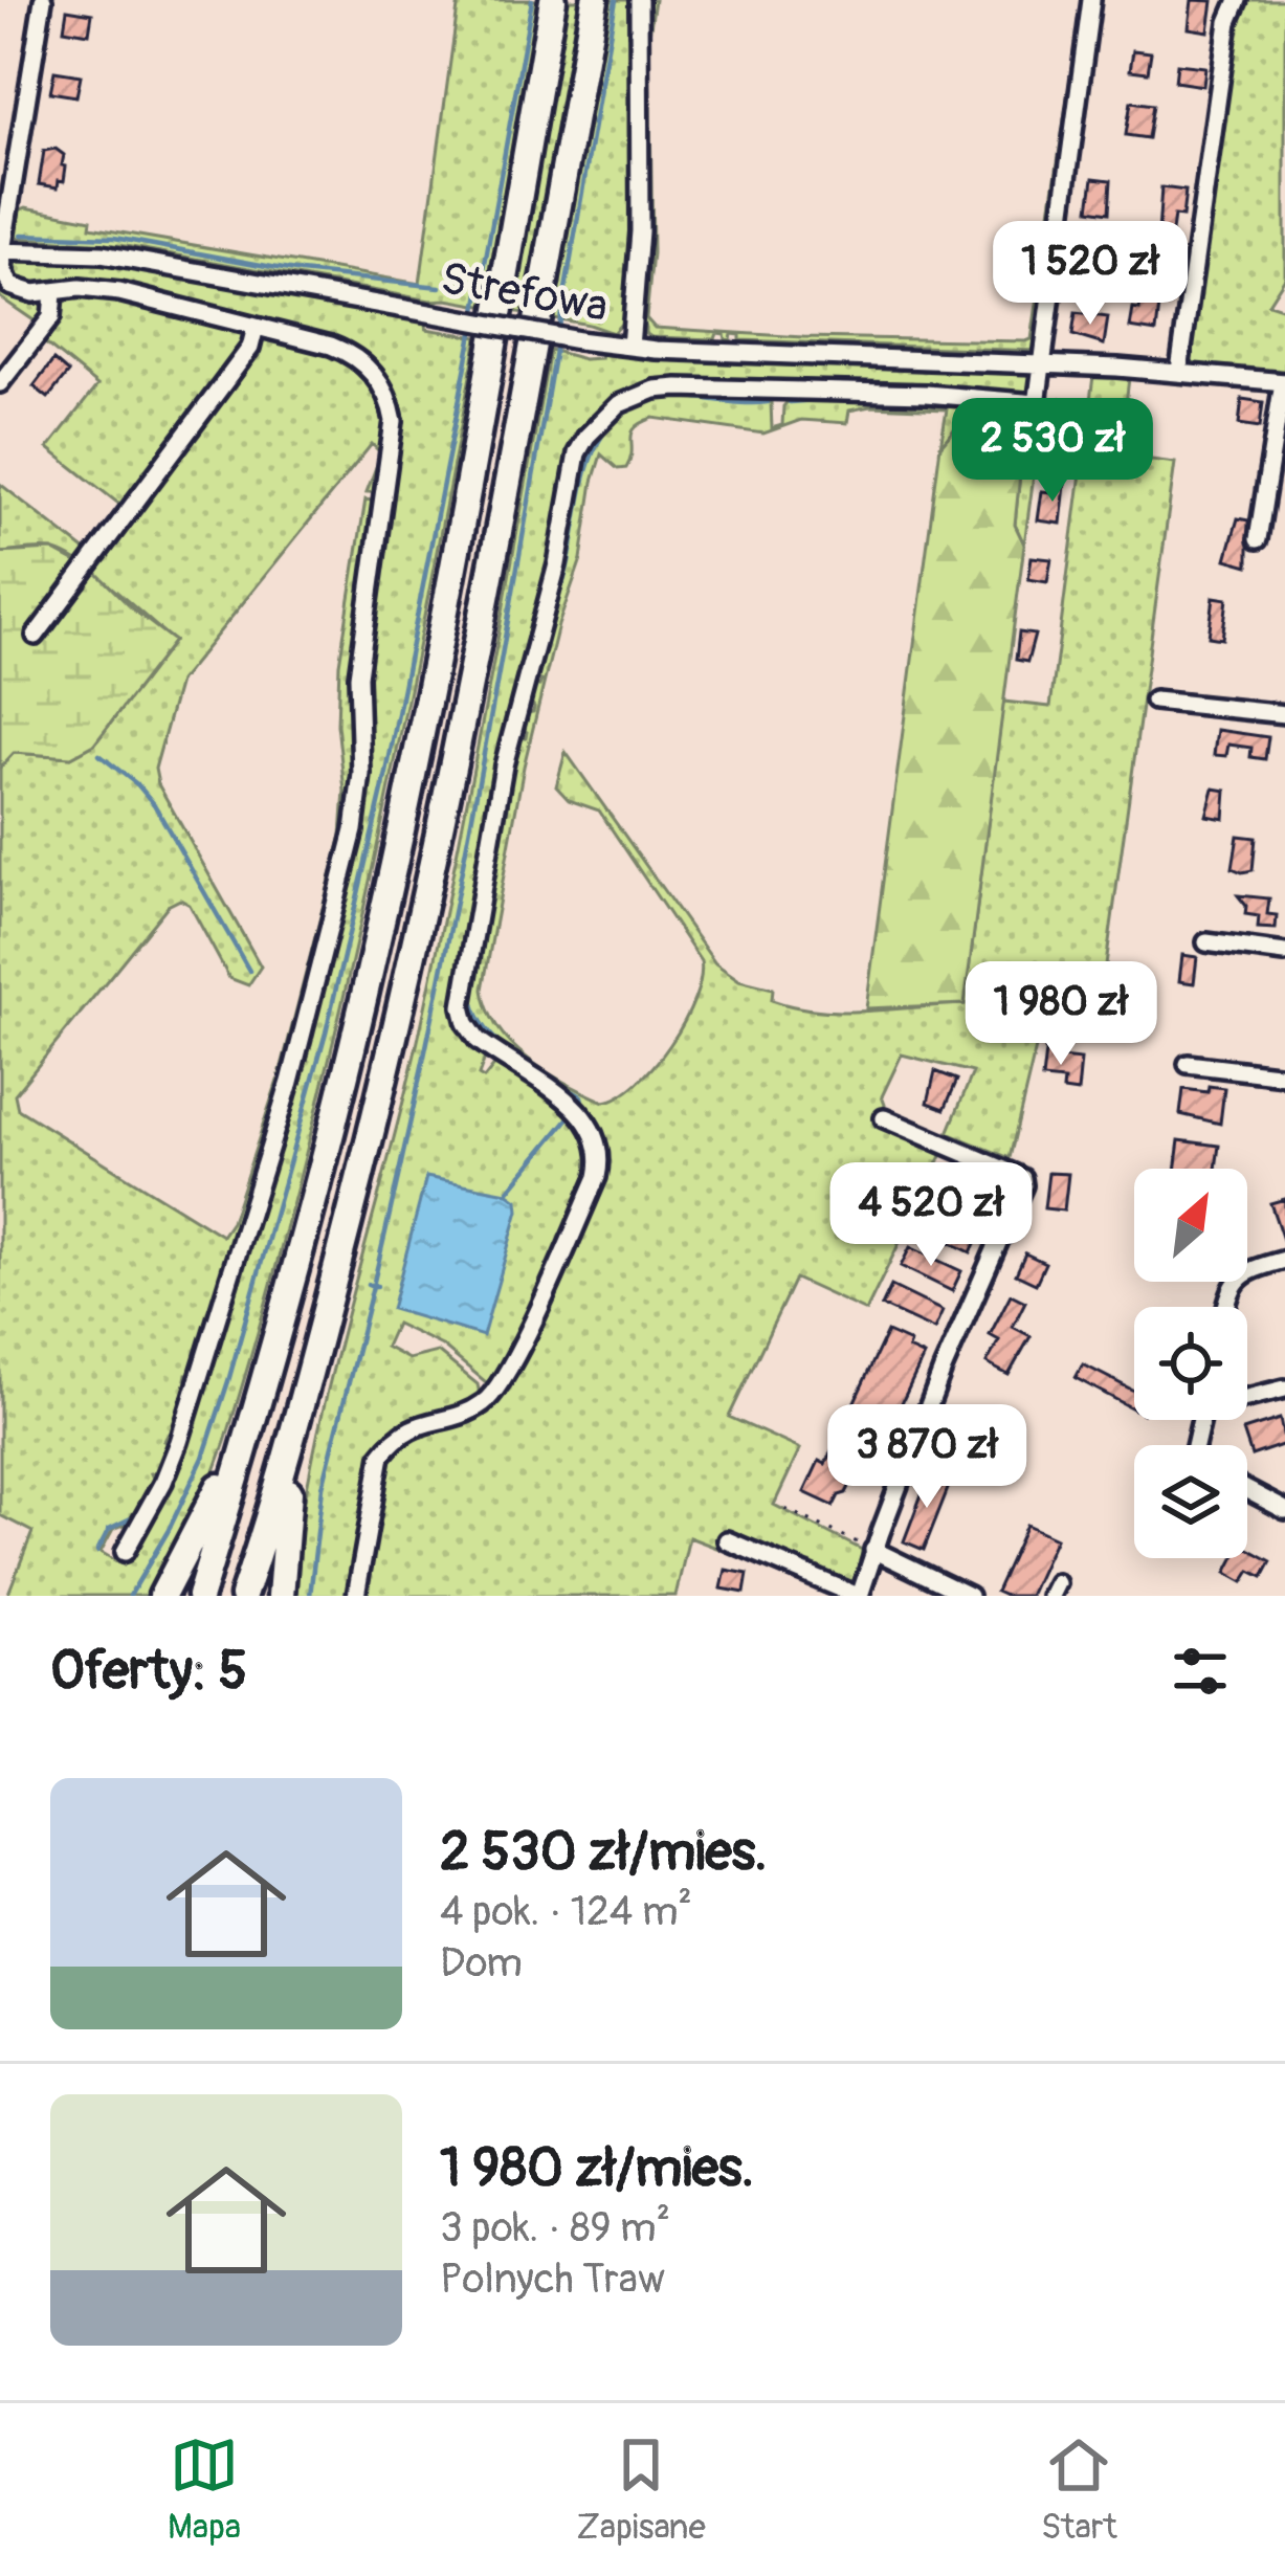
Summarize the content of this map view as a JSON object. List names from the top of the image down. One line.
{"streets":{"street":["Strefowa"]},"north":"top right","page":{"price":["1 520 zł","2 530 zł","1 980 zł","4 520 zł","3 870 zł"],"heading":"Oferty: 5","list":[{"name":"2 530 zł/mies.","note":"4 pok. · 124 m² · Dom"},{"name":"1 980 zł/mies.","note":"3 pok. · 89 m² · Polnych Traw"}],"tabs":["Mapa","Zapisane","Start"]}}
